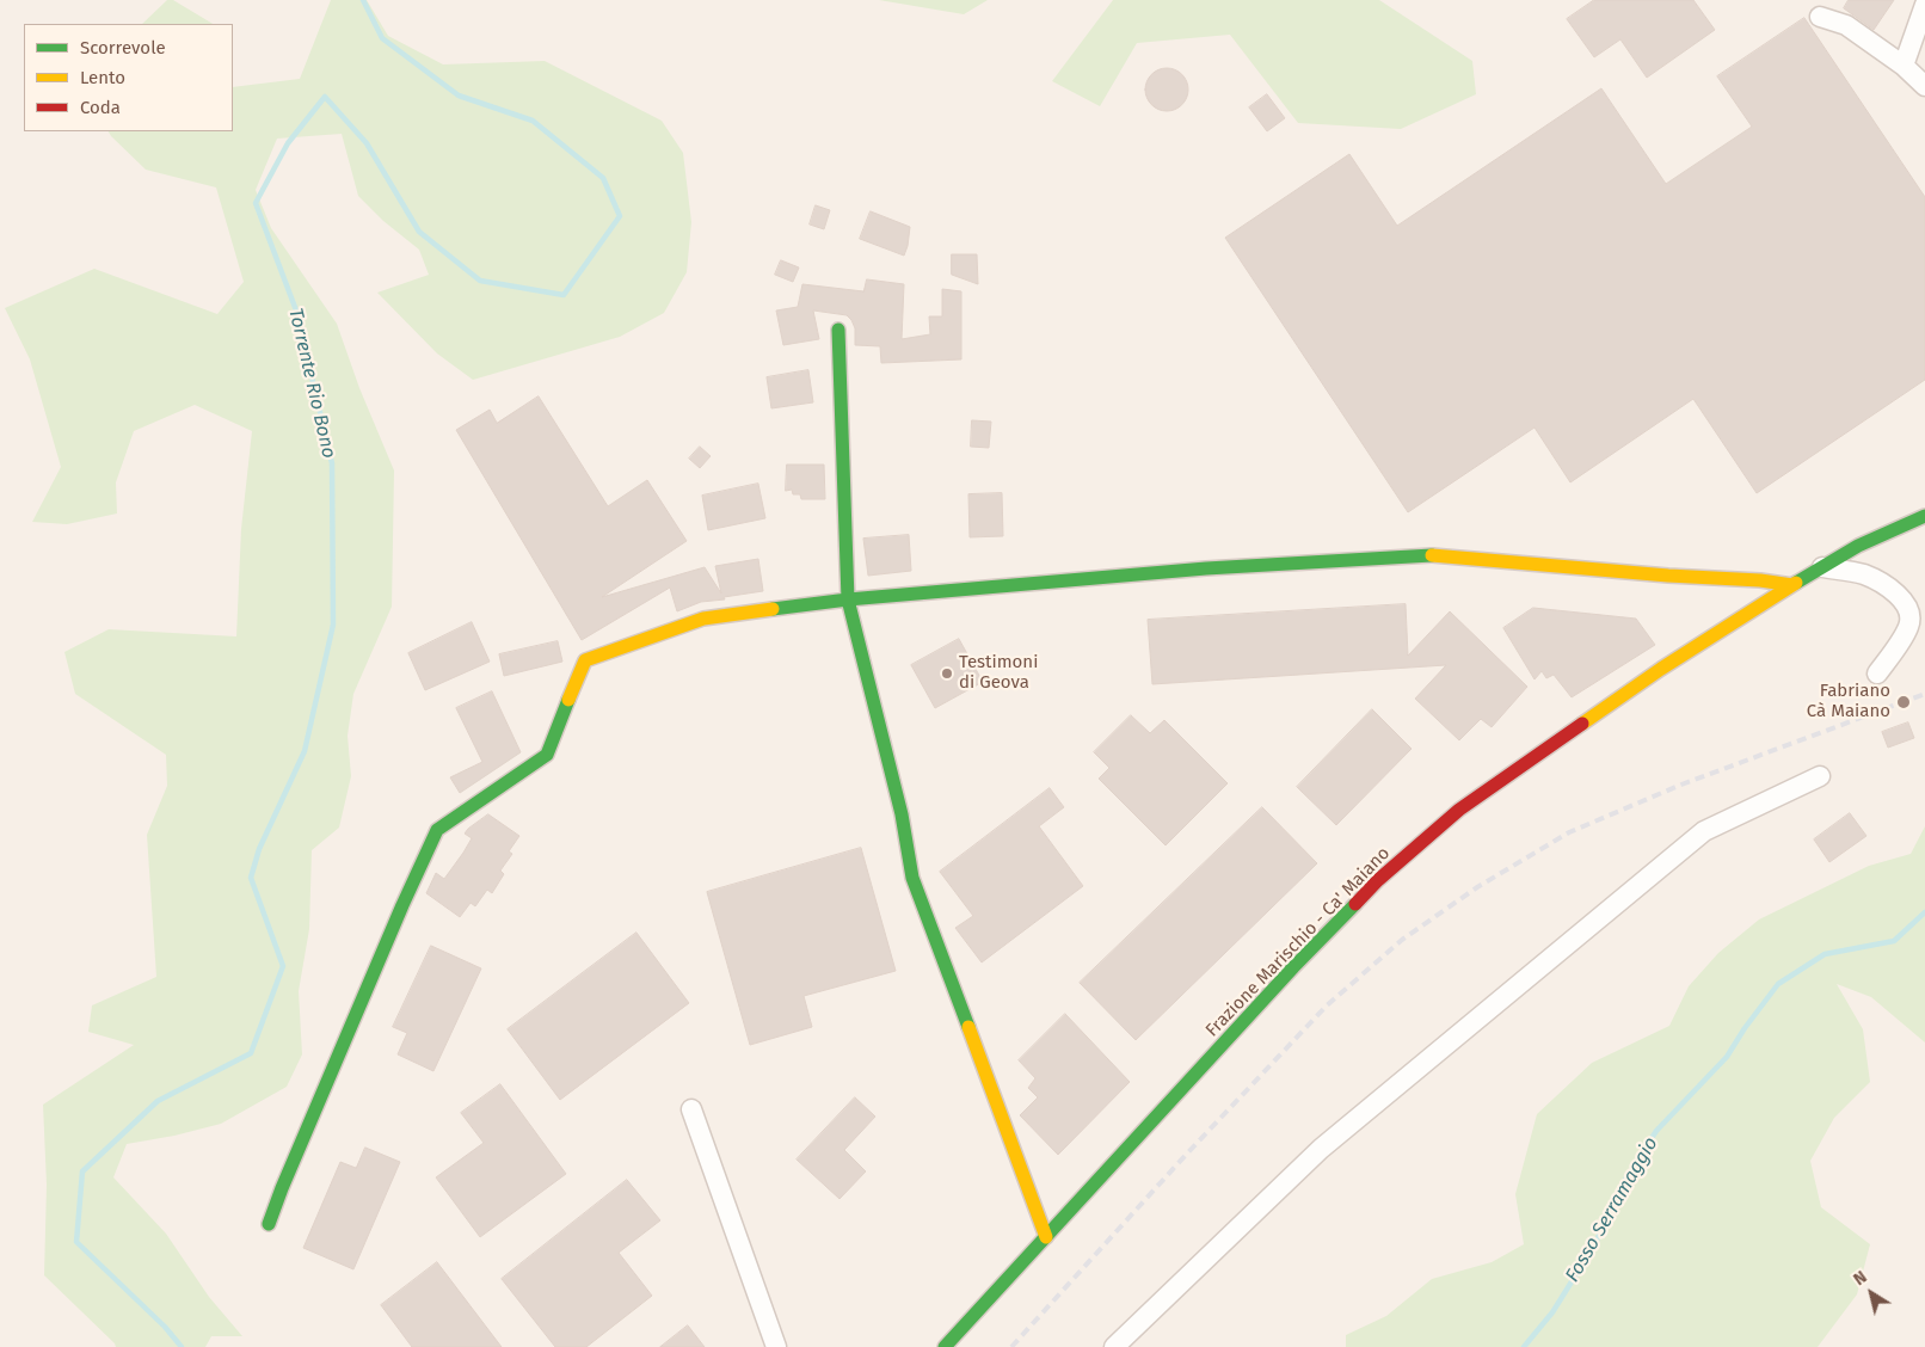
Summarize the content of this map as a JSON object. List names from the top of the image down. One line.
{"streets":{"street":["Frazione Marischio - Ca' Maiano"]},"water":["Torrente Rio Bono","Fosso Serramaggio"],"places":["Testimoni di Geova","Fabriano Cà Maiano"],"legend":["Scorrevole","Lento","Coda"],"north":"top left"}
